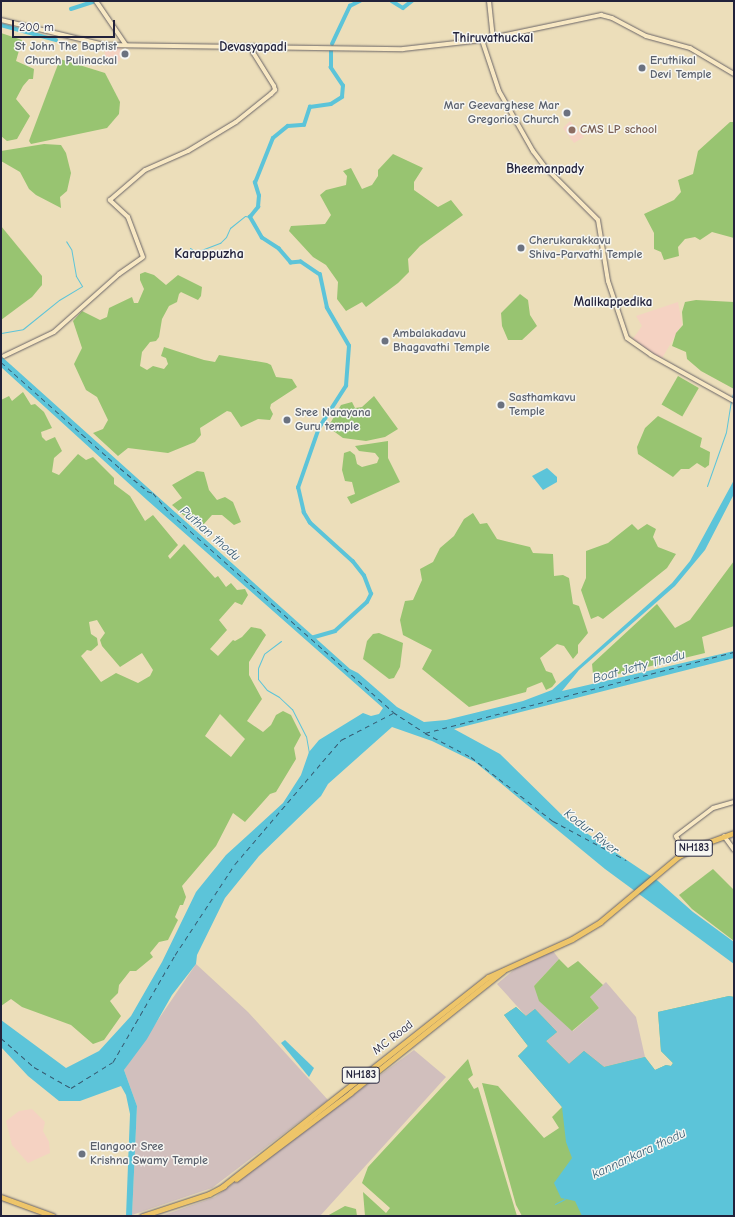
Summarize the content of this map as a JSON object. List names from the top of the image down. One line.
{"streets":{"highway":["NH183","MC Road"]},"districts":["Thiruvathuckal","Devasyapadi","Bheemanpady","Karappuzha","Malikappedika"],"water":["Puthan thodu","Boat Jetty Thodu","Kodur River","kannankara thodu"],"places":["St John The Baptist Church Pulinackal","Eruthikal Devi Temple","Mar Geevarghese Mar Gregorios Church","CMS LP school","Cherukarakkavu Shiva-Parvathi Temple","Ambalakadavu Bhagavathi Temple","Sasthamkavu Temple","Sree Narayana Guru temple","Elangoor Sree Krishna Swamy Temple"],"scale_bar":"200 m"}
